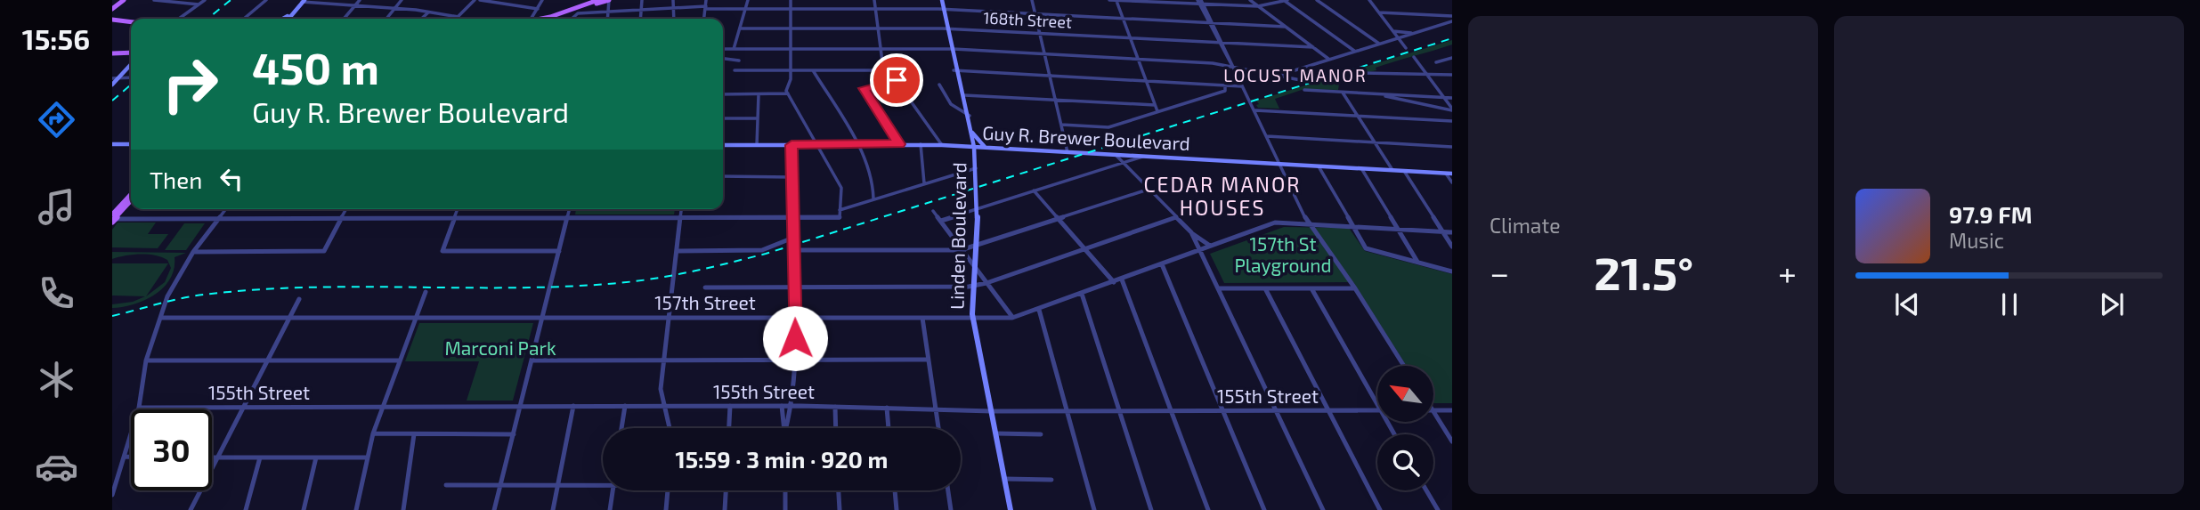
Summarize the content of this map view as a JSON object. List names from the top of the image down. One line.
{"streets":{"main road":["Guy R. Brewer Boulevard","Linden Boulevard"],"street":["168th Street","157th Street","155th Street"]},"crossings":[["168th Street","Linden Boulevard"],["Guy R. Brewer Boulevard","Linden Boulevard"],["Linden Boulevard","157th Street"],["Linden Boulevard","155th Street"]],"districts":["LOCUST MANOR","CEDAR MANOR HOUSES"],"parks":["157th St Playground","Marconi Park"],"north":"top left","page":{"tabs":"15:56","tile":"Climate","turn":["450 m","Guy R. Brewer Boulevard"],"then":"Then","song":["97.9 FM","Music"],"heat":["−","21.5°","+"],"limit":"30","trip":"15:59 · 3 min · 920 m"}}
